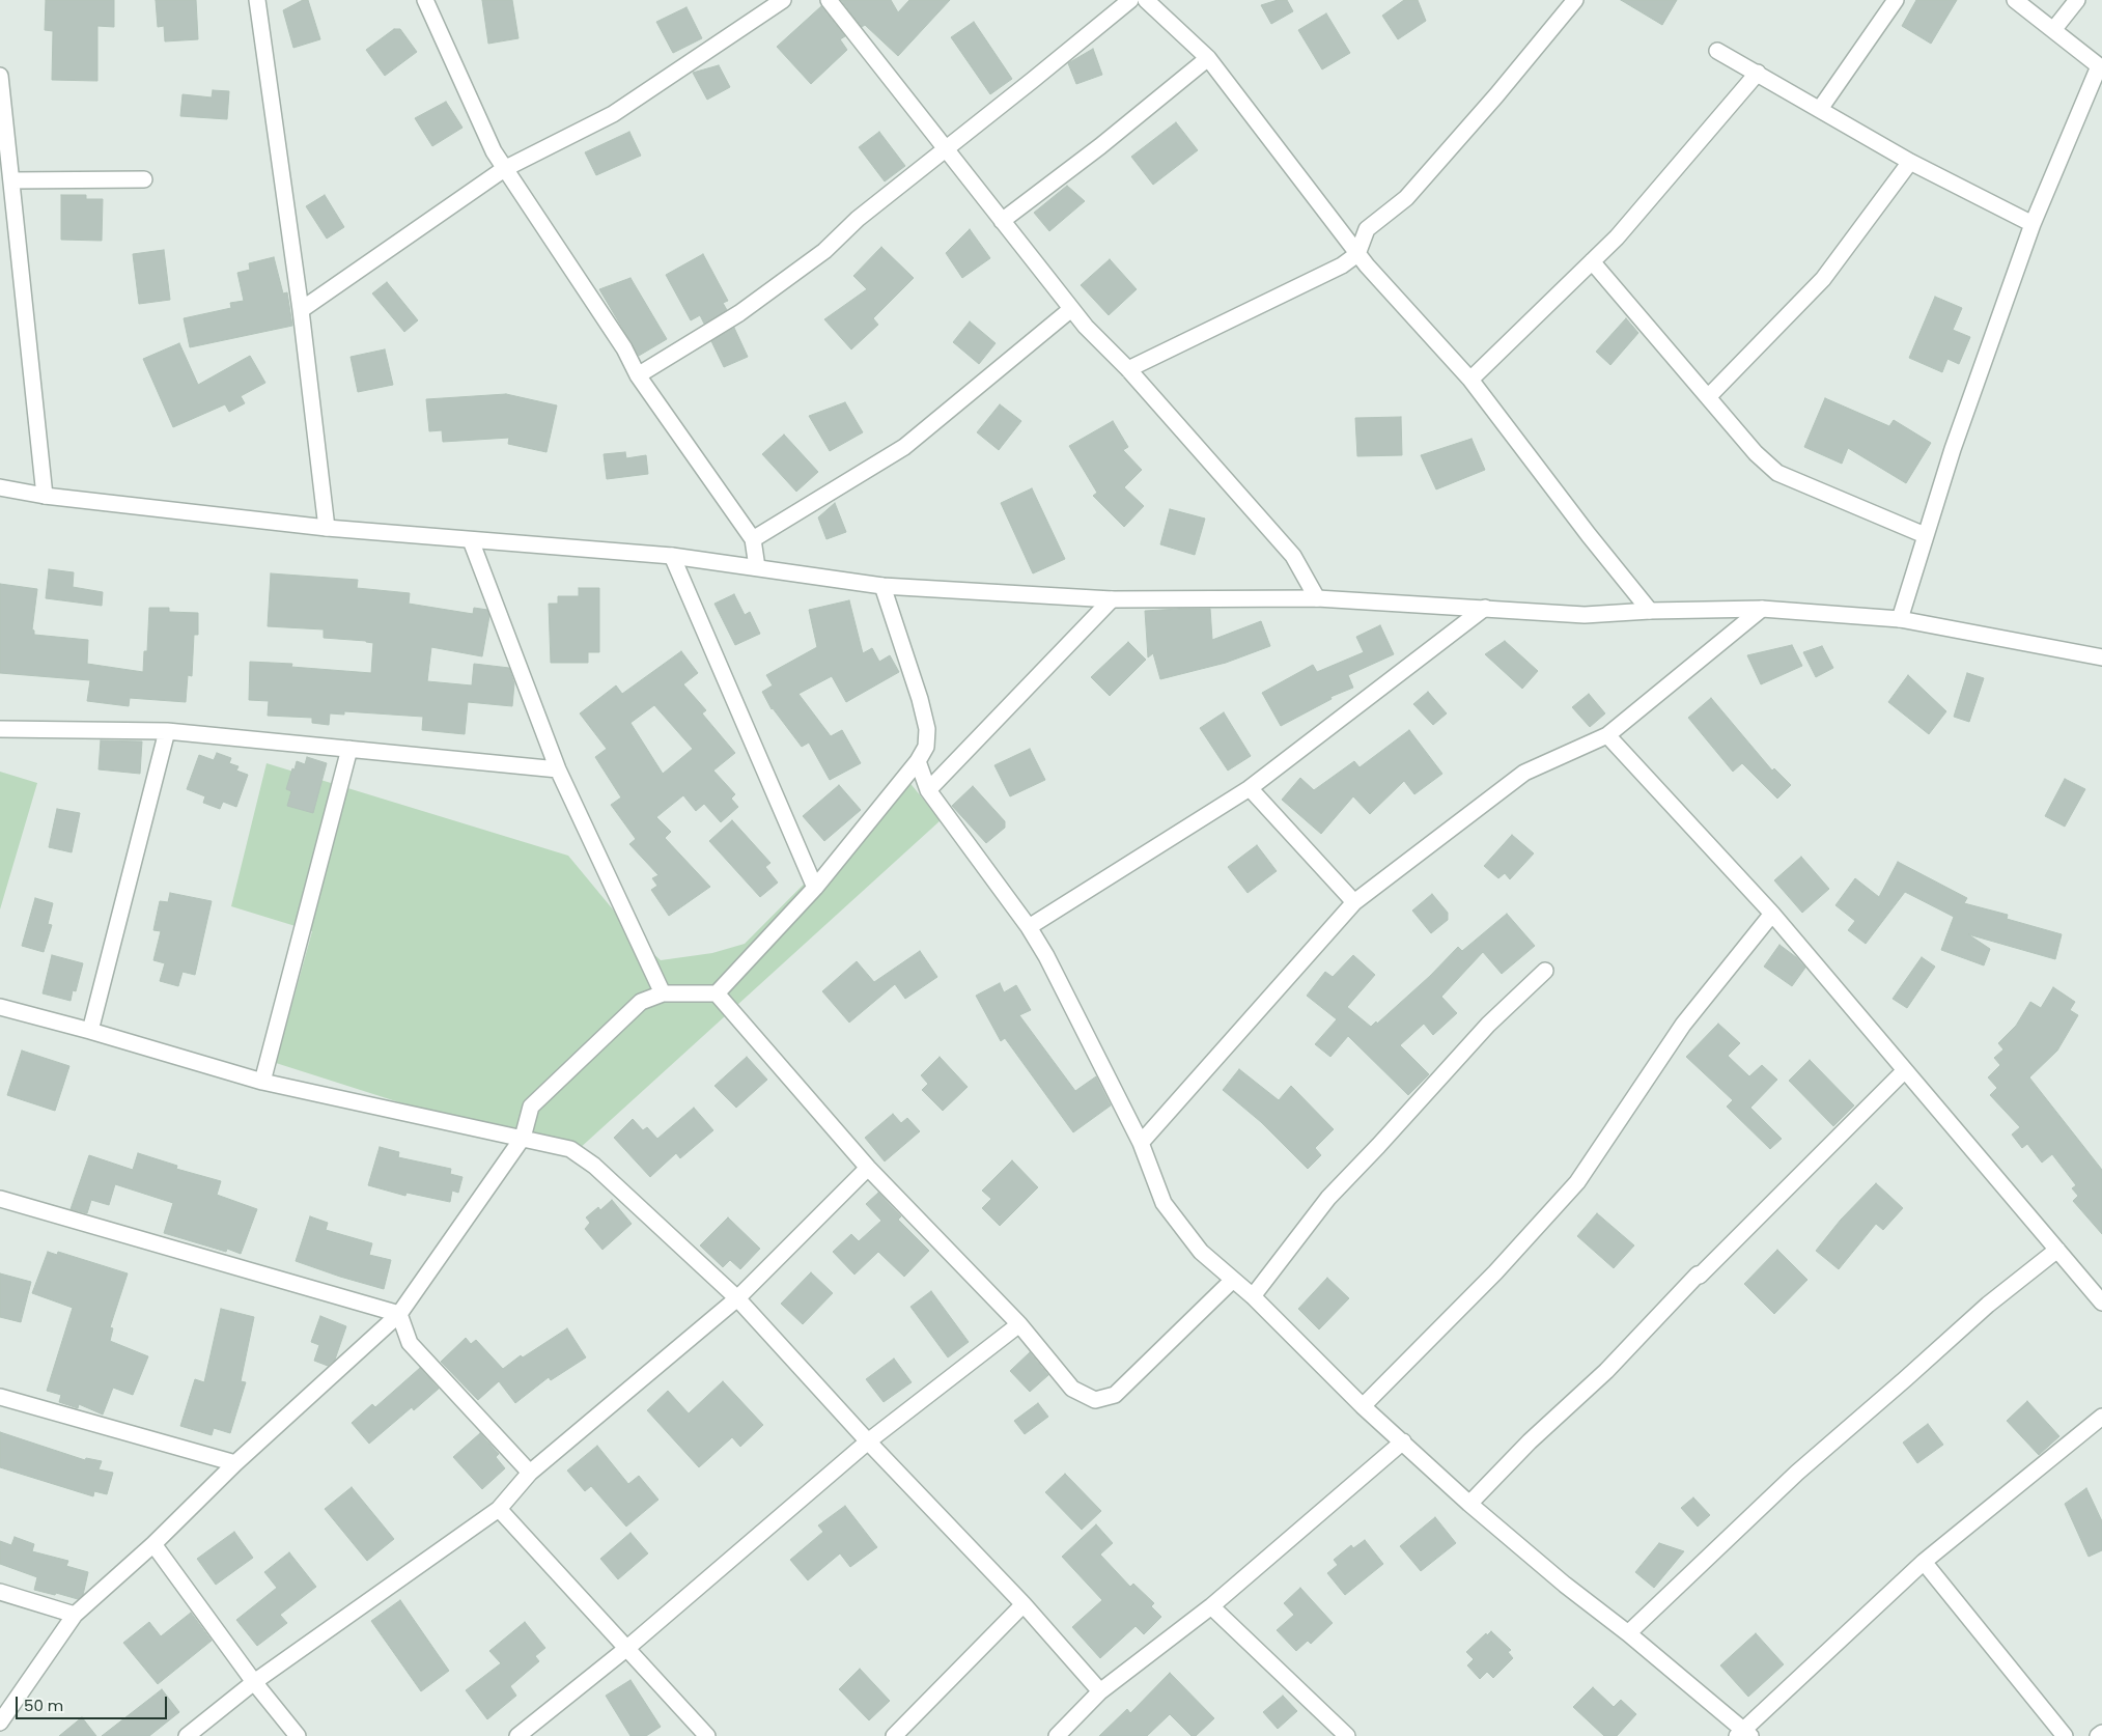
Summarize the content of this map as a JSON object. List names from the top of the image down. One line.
{"scale_bar":"50 m"}
